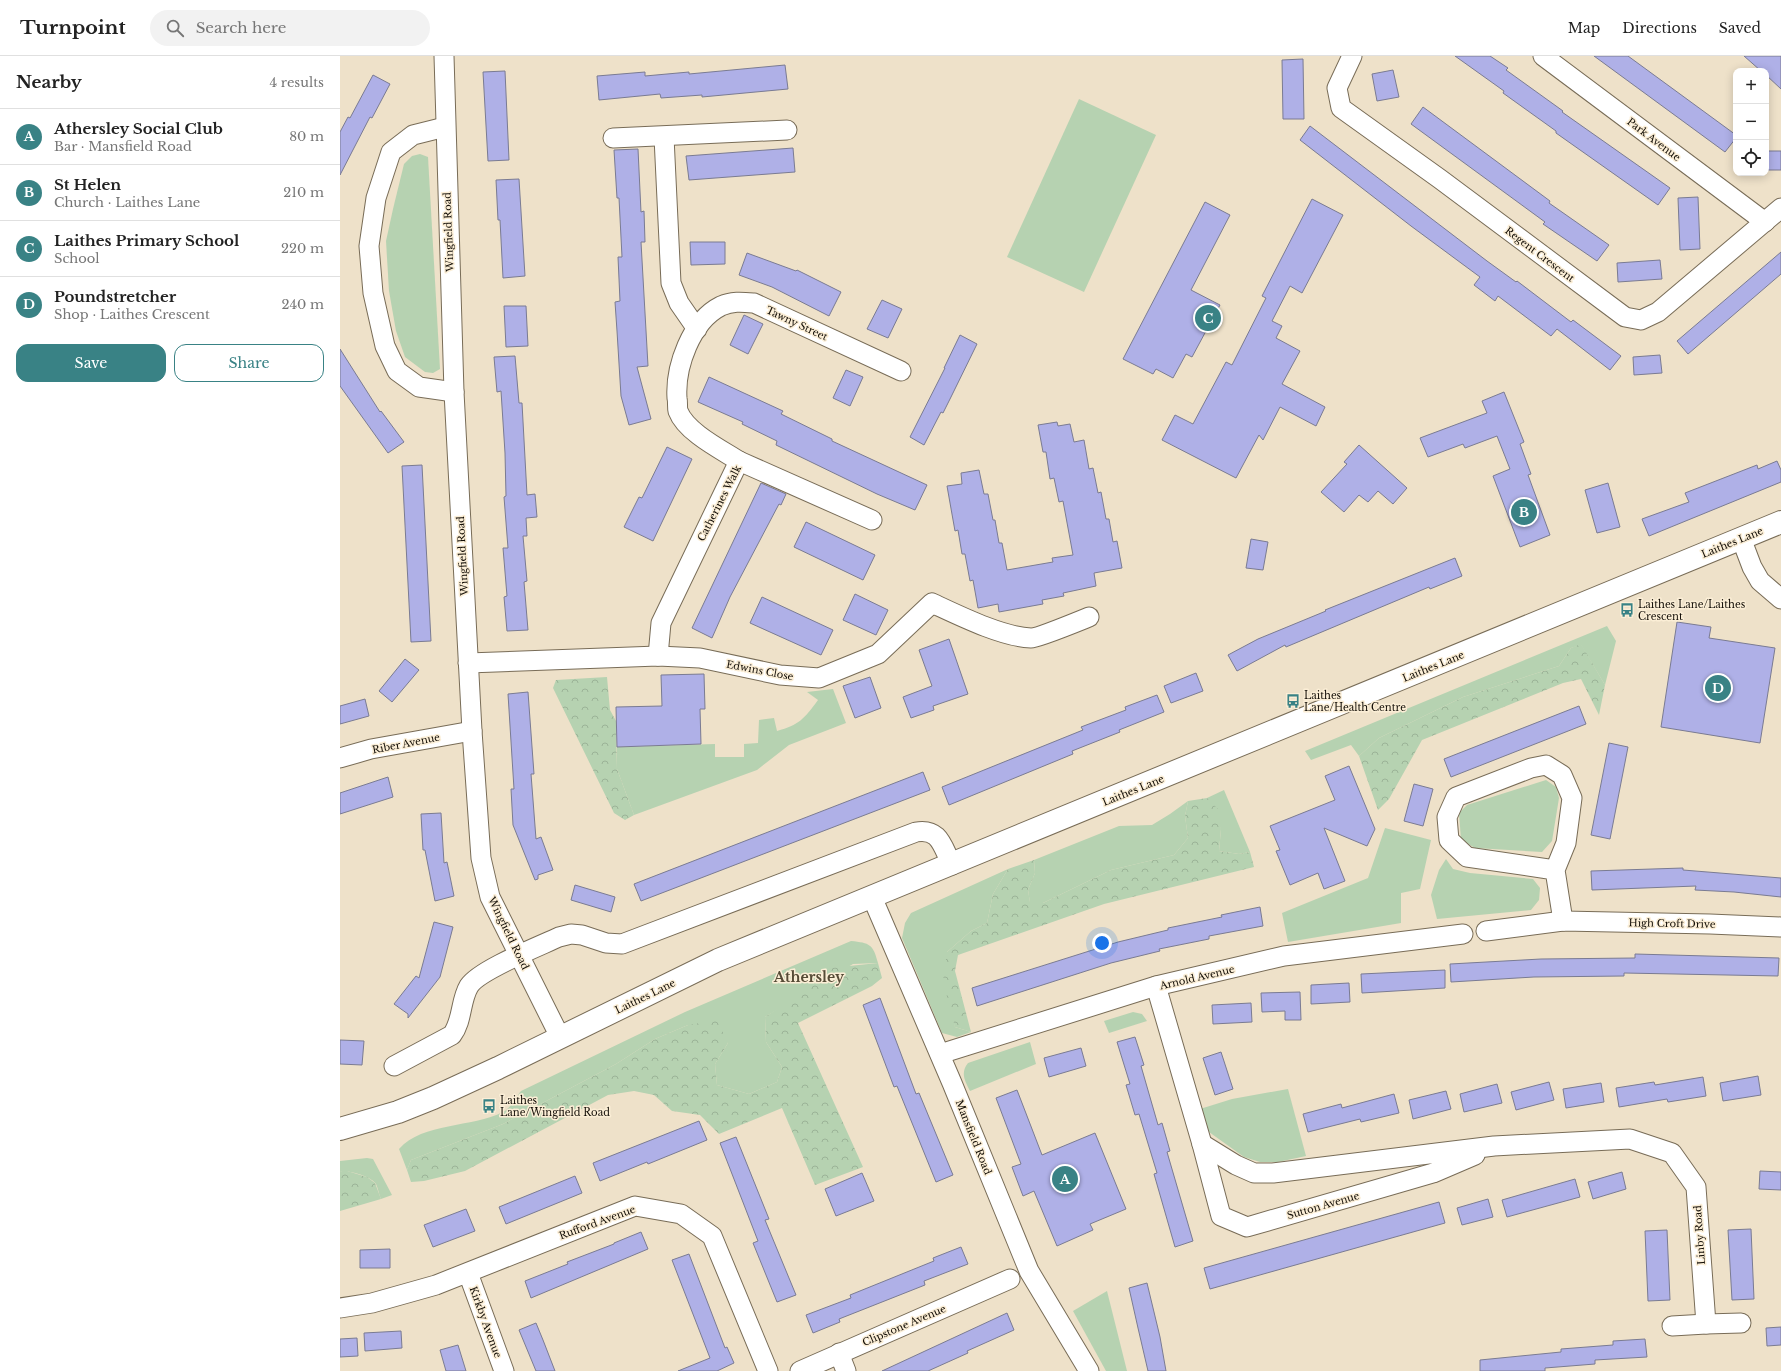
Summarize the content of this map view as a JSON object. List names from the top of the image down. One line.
{"streets":{"main road":["Laithes Lane"],"street":["Park Avenue","Wingfield Road","Regent Crescent","Tawny Street","Catherines Walk","Edwins Close","Riber Avenue","High Croft Drive","Arnold Avenue","Mansfield Road","Sutton Avenue","Rufford Avenue","Linby Road","Kirkby Avenue","Clipstone Avenue"]},"crossings":[["Park Avenue","Regent Crescent"],["Wingfield Road","Laithes Lane"],["Wingfield Road","Edwins Close"],["Wingfield Road","Riber Avenue"],["Tawny Street","Catherines Walk"],["Catherines Walk","Edwins Close"],["Laithes Lane","Mansfield Road"],["Arnold Avenue","Mansfield Road"],["Arnold Avenue","Sutton Avenue"],["Sutton Avenue","Linby Road"],["Rufford Avenue","Kirkby Avenue"]],"districts":["Athersley"],"places":{"bus stop":["Laithes Lane/Laithes Crescent","Laithes Lane/Health Centre","Laithes Lane/Wingfield Road"]},"page":{"header":"Turnpoint","search":"Search here","nav":["Map","Directions","Saved"],"heading":["Nearby","4 results"],"map_buttons":["+","−"],"list":[{"mark":"A","name":"Athersley Social Club","note":"Bar · Mansfield Road","value":"80 m"},{"mark":"B","name":"St Helen","note":"Church · Laithes Lane","value":"210 m"},{"mark":"C","name":"Laithes Primary School","note":"School","value":"220 m"},{"mark":"D","name":"Poundstretcher","note":"Shop · Laithes Crescent","value":"240 m"}],"pins":["C","B","D","A"],"buttons":["Save","Share"]}}
